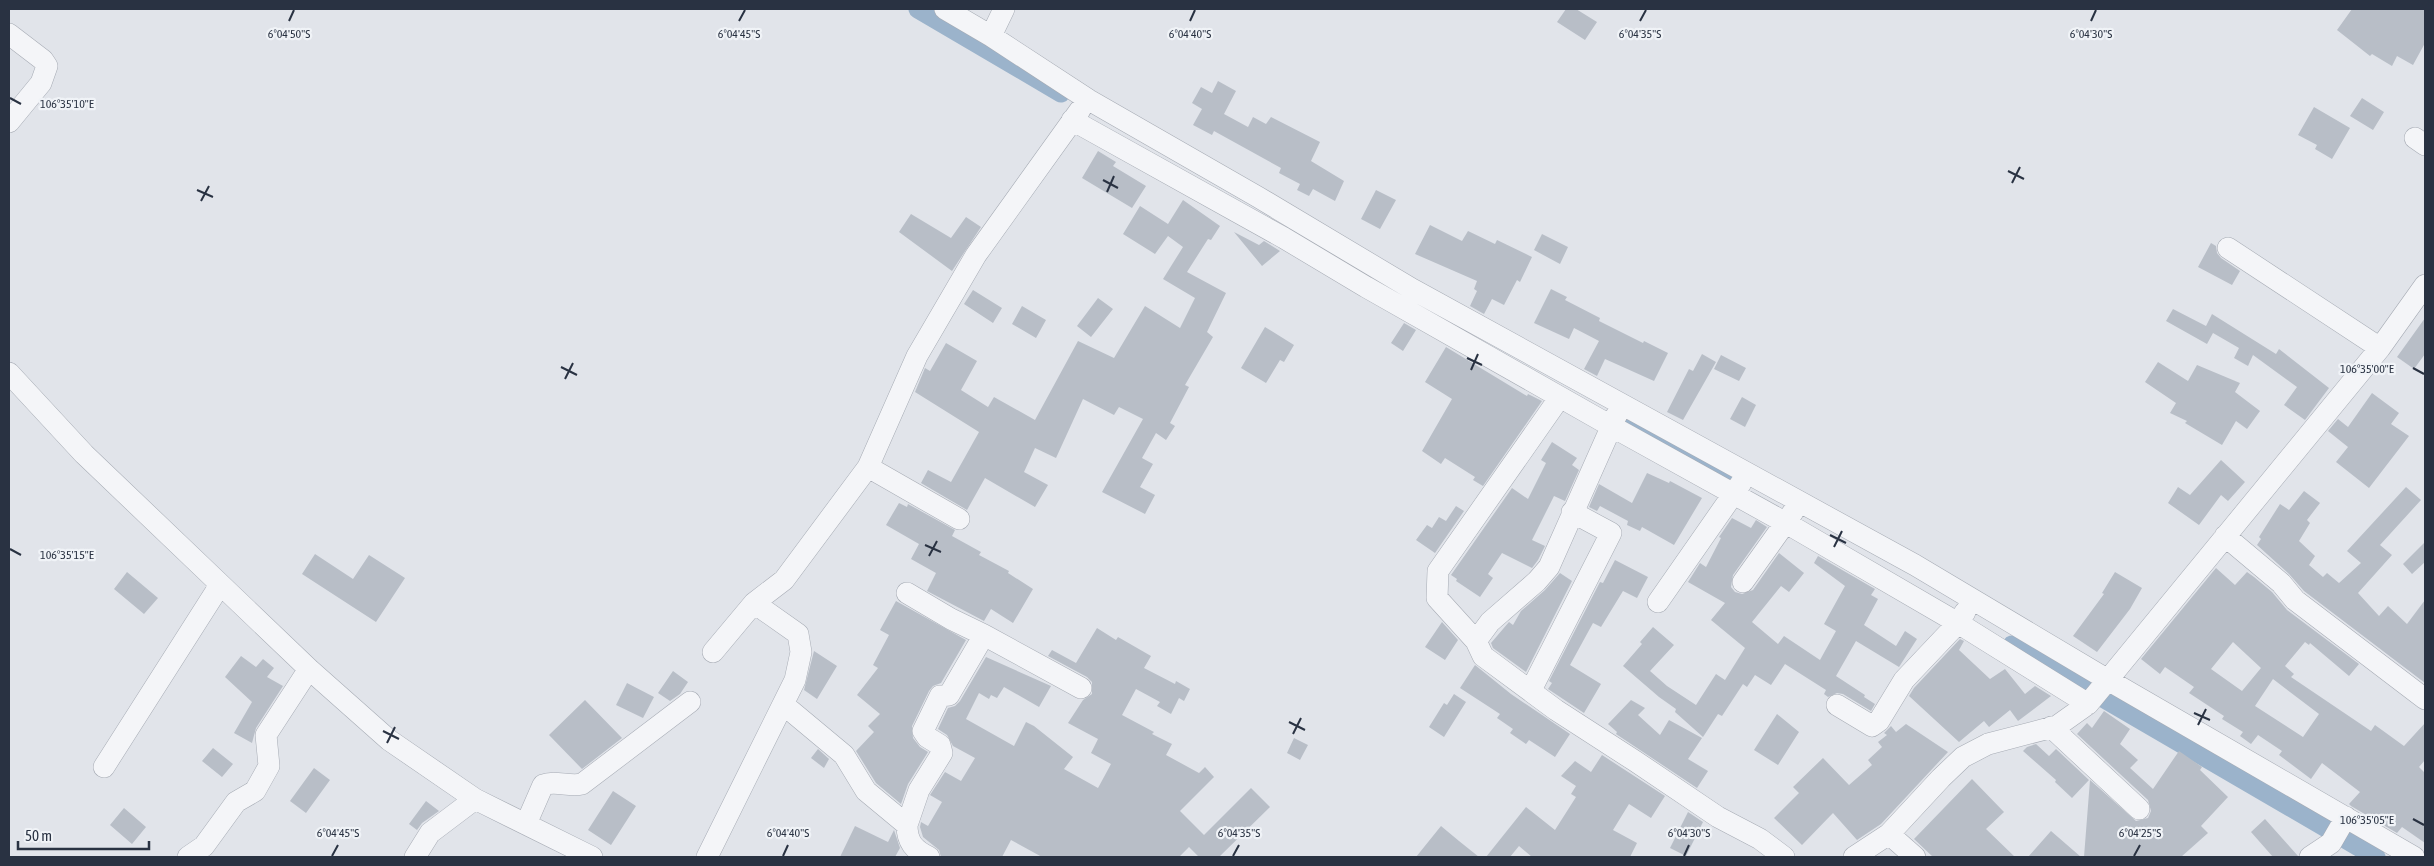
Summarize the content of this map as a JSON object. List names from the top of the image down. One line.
{"scale_bar":"50 m","coordinates":["6°04'50\"S","6°04'45\"S","6°04'40\"S","6°04'35\"S","6°04'30\"S","106°35'10\"E","106°35'00\"E","106°35'15\"E","106°35'05\"E","6°04'25\"S"]}
